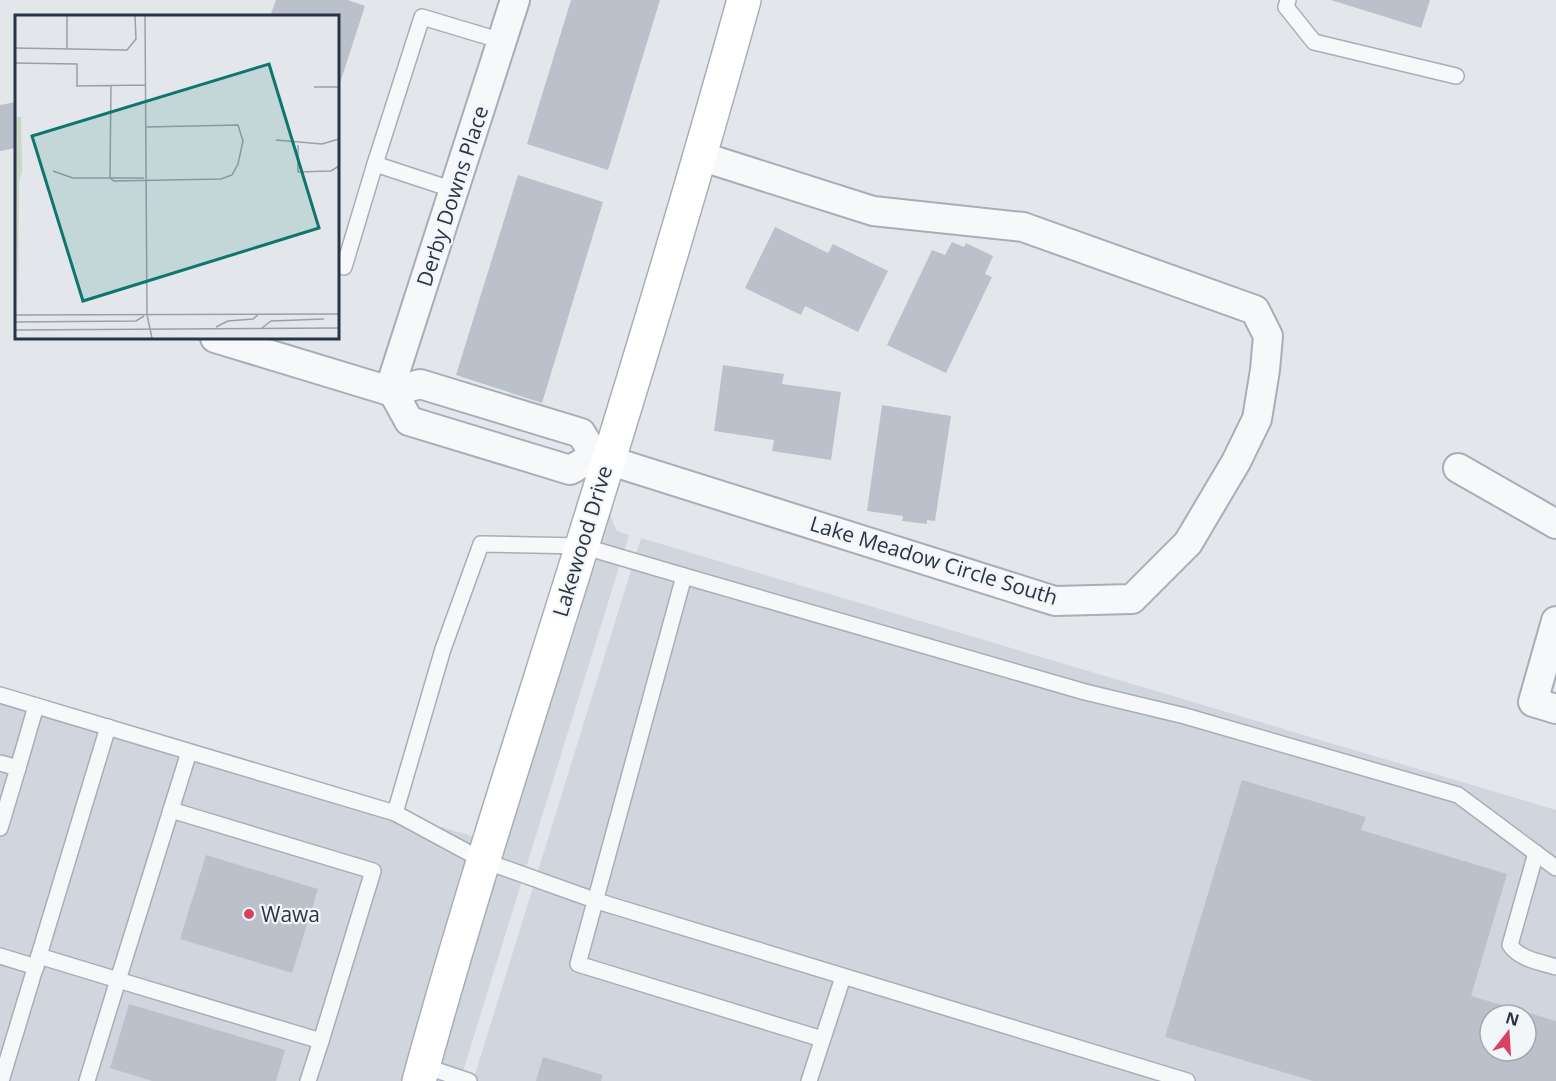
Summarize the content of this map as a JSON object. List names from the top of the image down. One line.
{"streets":{"street":["Derby Downs Place","Lakewood Drive","Lake Meadow Circle South"]},"crossings":[["Lakewood Drive","Lake Meadow Circle South"]],"places":["Wawa"],"north":"top"}
